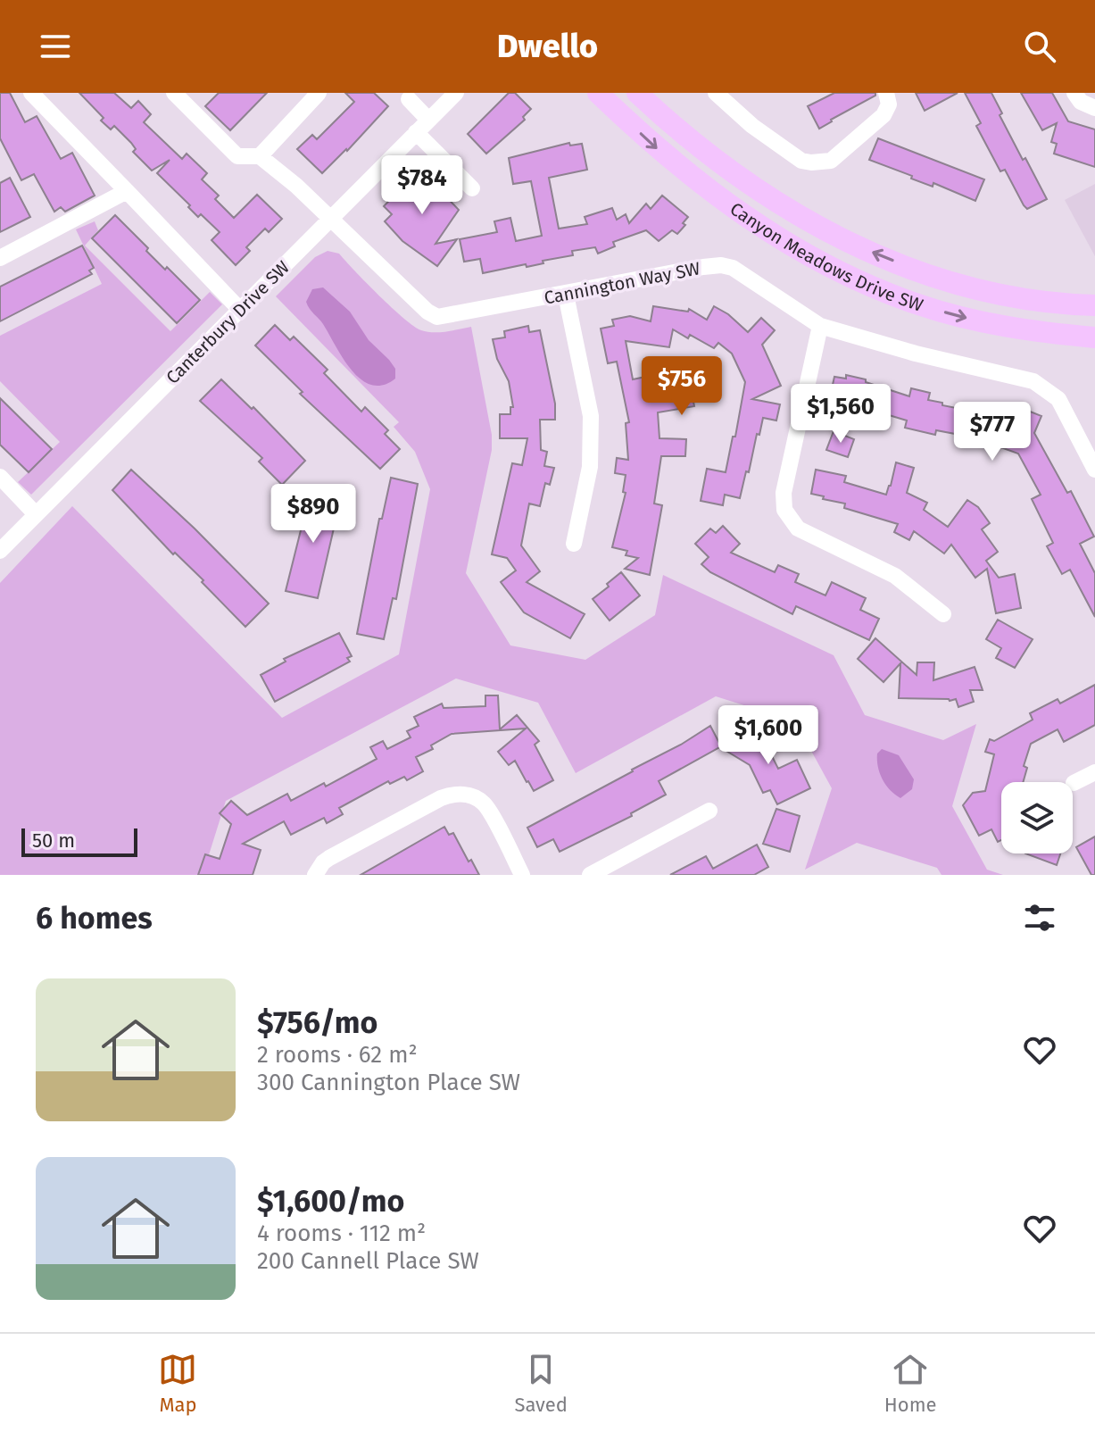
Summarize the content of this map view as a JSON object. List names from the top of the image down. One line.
{"streets":{"main road":["Canyon Meadows Drive SW"],"street":["Cannington Way SW","Canterbury Drive SW"]},"crossings":[["Cannington Way SW","Canterbury Drive SW"]],"scale_bar":"50 m","page":{"header":"Dwello","price":["$784","$756","$1,560","$777","$890","$1,600"],"scale":"50 m","heading":"6 homes","list":[{"name":"$756/mo","note":"2 rooms · 62 m² · 300 Cannington Place SW"},{"name":"$1,600/mo","note":"4 rooms · 112 m² · 200 Cannell Place SW"}],"tabs":["Map","Saved","Home"]}}
